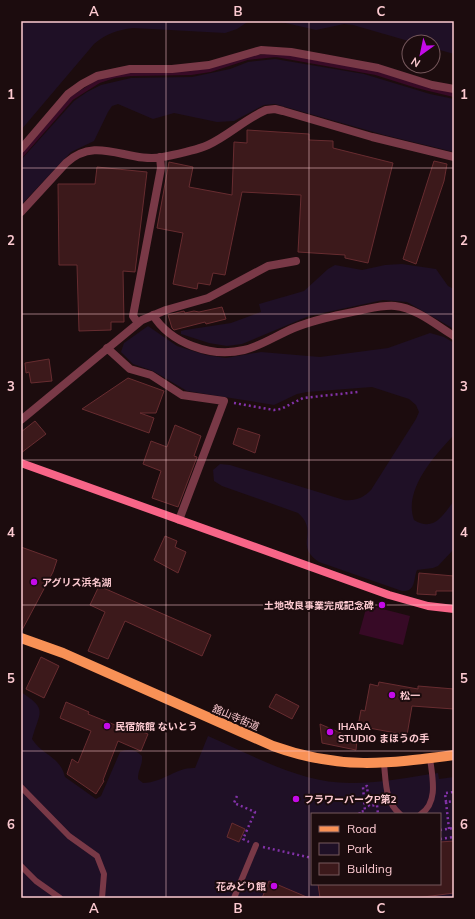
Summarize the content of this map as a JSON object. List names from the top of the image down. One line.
{"streets":{"main road":["舘山寺街道"]},"places":["アグリス浜名湖","土地改良事業完成記念碑","松一","民宿旅館 ないとう","IHARA STUDIO まほうの手","フラワーパークP第2","花みどり館"],"legend":["Road","Park","Building"],"north":"bottom left","grid":{"columns":["A","B","C"],"rows":["1","2","3","4","5","6"]}}
